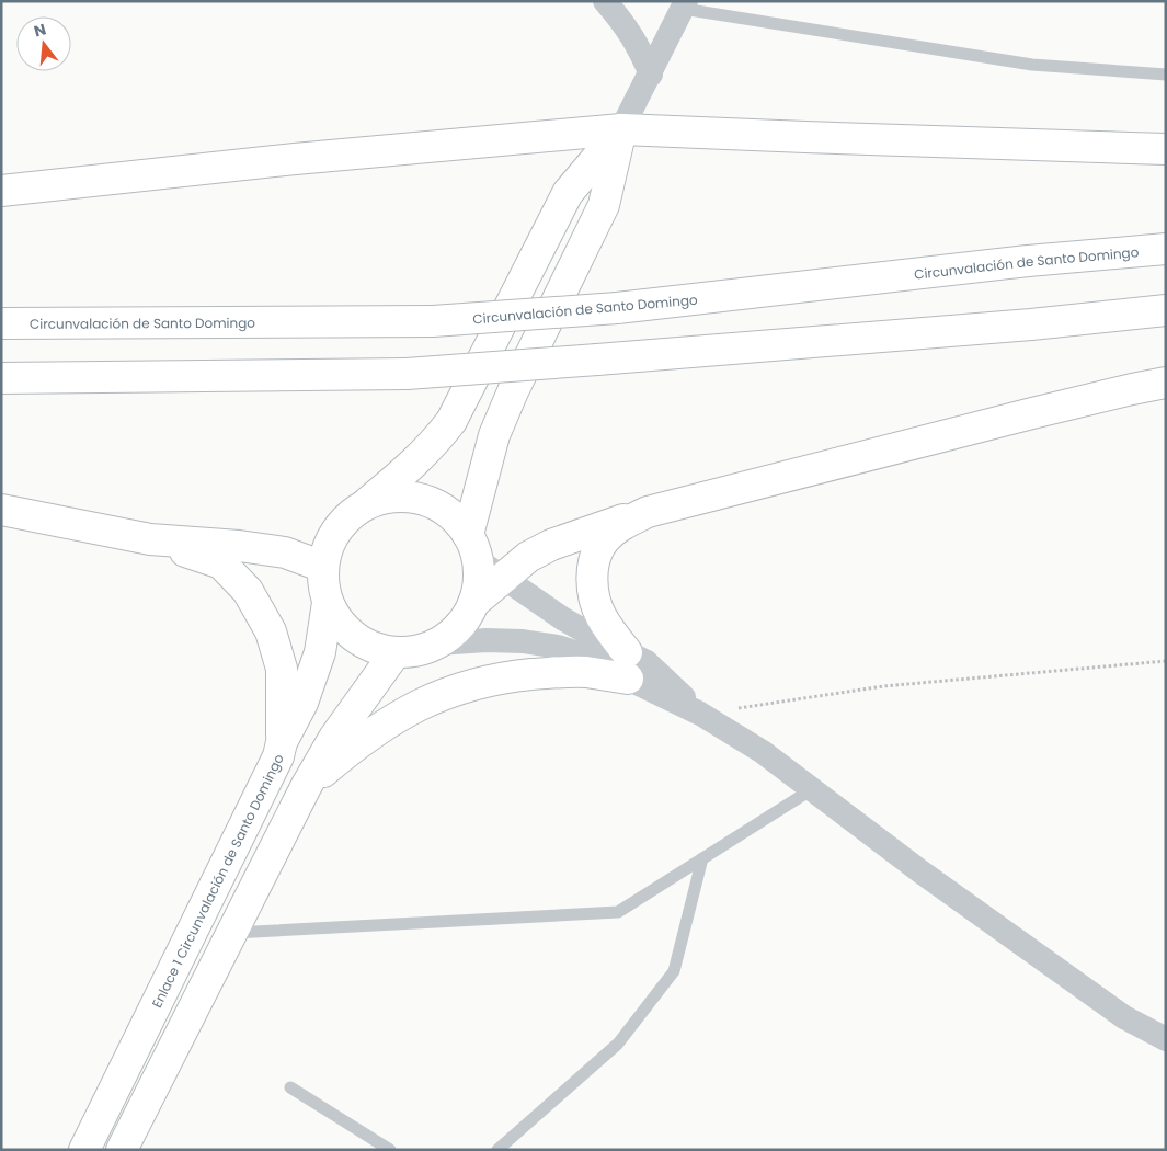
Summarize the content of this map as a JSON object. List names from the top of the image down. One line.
{"streets":{"highway":["Circunvalación de Santo Domingo","Enlace 1 Circunvalación de Santo Domingo"]},"north":"top"}
